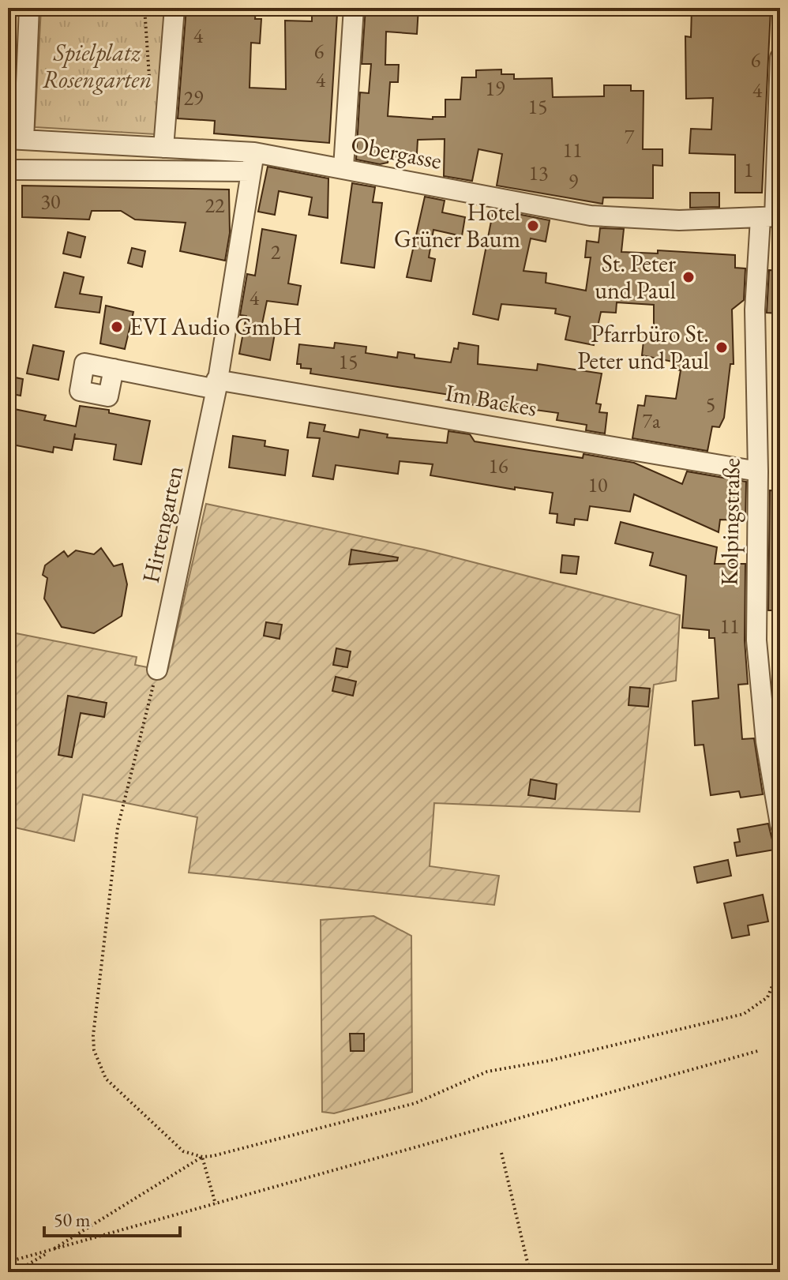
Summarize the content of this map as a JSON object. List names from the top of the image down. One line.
{"streets":{"street":["Obergasse","Im Backes","Kolpingstraße","Hirtengarten"]},"crossings":[["Obergasse","Kolpingstraße"],["Obergasse","Hirtengarten"],["Im Backes","Kolpingstraße"],["Im Backes","Hirtengarten"]],"parks":["Spielplatz Rosengarten"],"places":["Hotel Grüner Baum","St. Peter und Paul","EVI Audio GmbH","Pfarrbüro St. Peter und Paul"],"house_numbers":["4","6","6","4","19","4","29","15","7","11","1","13","9","30","22","2","4","15","5","7a","16","10","11"],"scale_bar":"50 m"}
